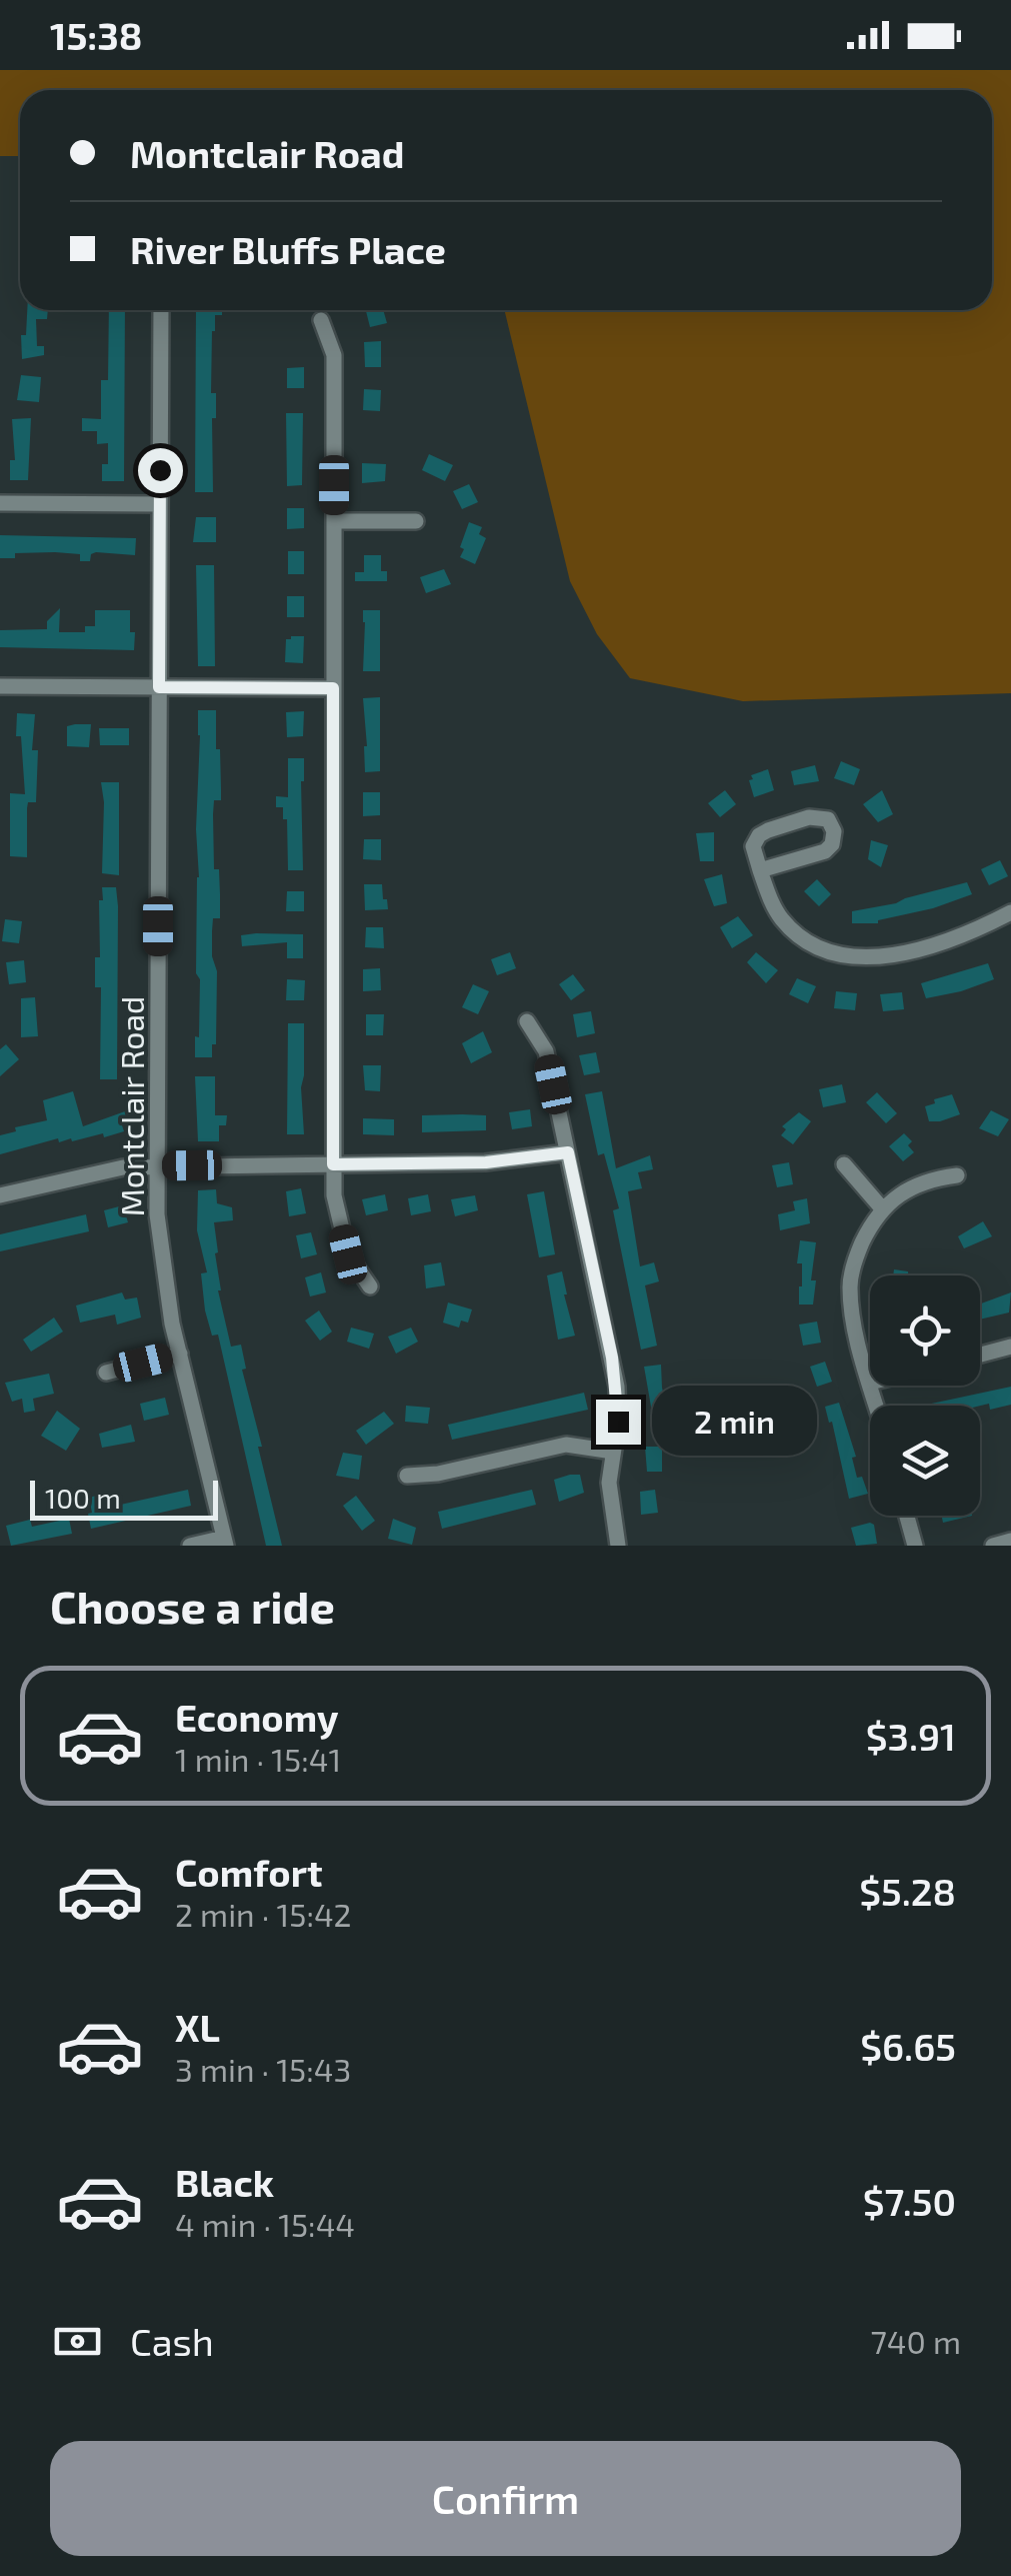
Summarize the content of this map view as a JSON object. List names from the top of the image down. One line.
{"streets":{"street":["Montclair Road"]},"scale_bar":"100 m","page":{"status":"15:38","banner":["Montclair Road","River Bluffs Place"],"bubble":"2 min","scale":"100 m","heading":"Choose a ride","list":[{"name":"Economy","note":"1 min · 15:41","value":"$3.91"},{"name":"Comfort","note":"2 min · 15:42","value":"$5.28"},{"name":"XL","note":"3 min · 15:43","value":"$6.65"},{"name":"Black","note":"4 min · 15:44","value":"$7.50"}],"pay":["Cash","740 m"],"buttons":"Confirm"}}
